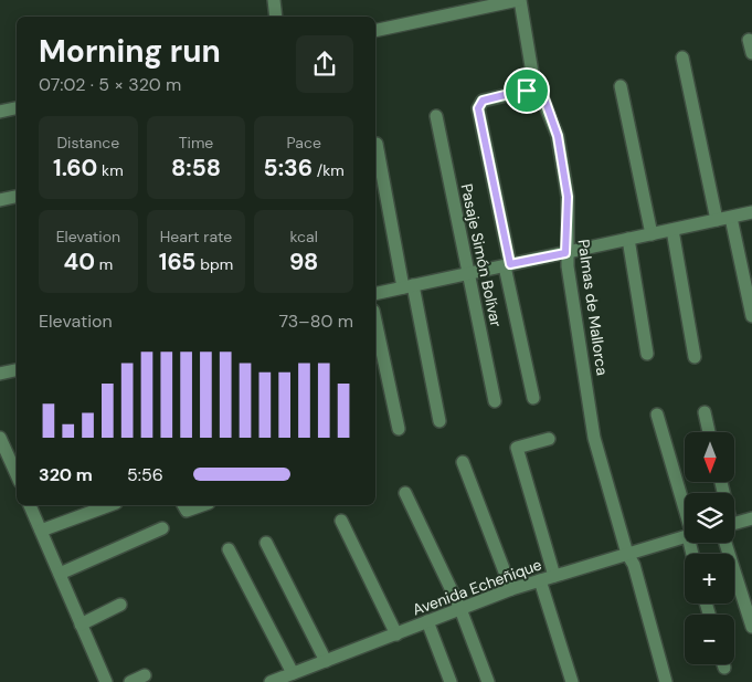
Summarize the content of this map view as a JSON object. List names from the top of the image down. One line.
{"streets":{"street":["Pasaje Simón Bolívar","Palmas de Mallorca","Avenida Echeñique"]},"crossings":[["Pasaje Simón Bolívar","Palmas de Mallorca"],["Palmas de Mallorca","Avenida Echeñique"]],"north":"bottom","page":{"heading":["Morning run","07:02 · 5 × 320 m"],"stats":[["Distance","1.60 km"],["Time","8:58"],["Pace","5:36 /km"],["Elevation","40 m"],["Heart rate","165 bpm"],["kcal","98"]],"chart":["Elevation","73–80 m"],"map_buttons":["+","−"],"list":[{"name":"320 m","note":"5:56"}]}}
